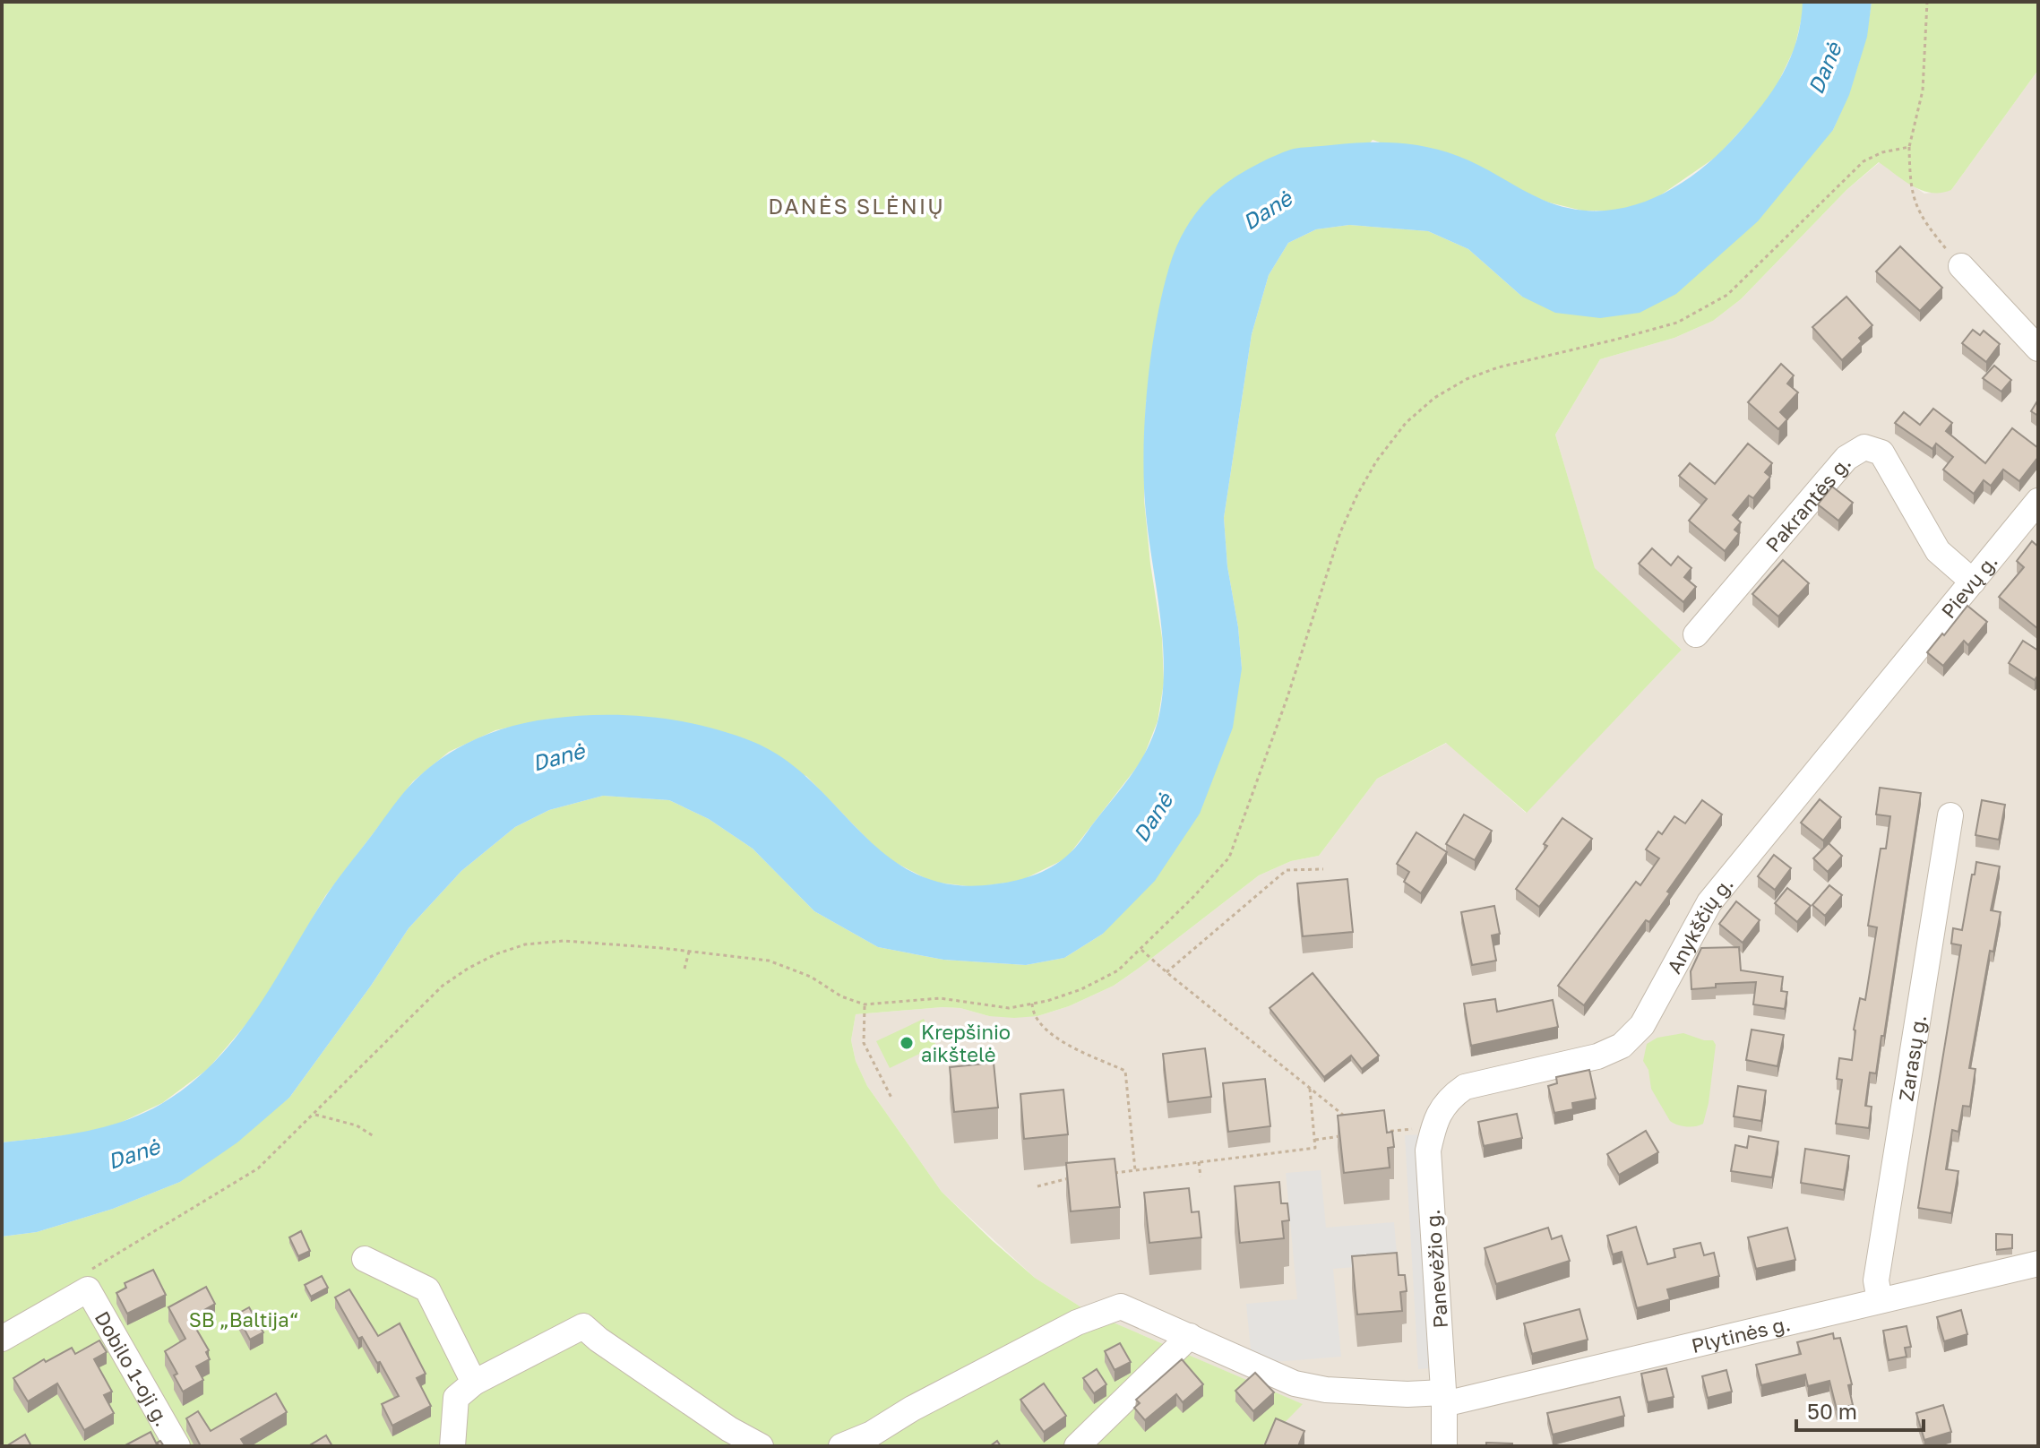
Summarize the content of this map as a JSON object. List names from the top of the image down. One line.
{"streets":{"street":["Pakrantės g.","Pievų g.","Anykščių g.","Zarasų g.","Panevėžio g.","Plytinės g.","Dobilo 1-oji g."]},"crossings":[["Pakrantės g.","Pievų g."],["Pievų g.","Anykščių g."],["Anykščių g.","Panevėžio g."],["Zarasų g.","Plytinės g."],["Panevėžio g.","Plytinės g."]],"districts":["DANĖS SLĖNIŲ"],"water":["Danė"],"parks":["SB „Baltija“"],"places":["Krepšinio aikštelė"],"scale_bar":"50 m"}
